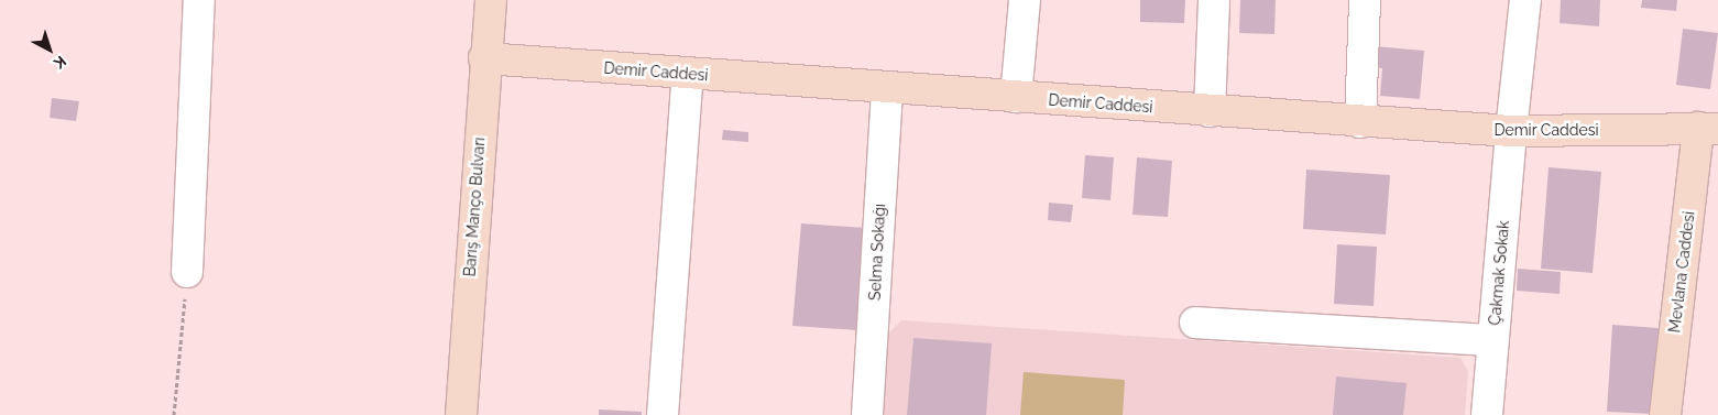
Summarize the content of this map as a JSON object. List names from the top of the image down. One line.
{"streets":{"street":["Demir Caddesi","Barış Manço Bulvarı","Selma Sokağı","Mevlana Caddesi","Çakmak Sokak"]},"crossings":[["Demir Caddesi","Barış Manço Bulvarı"],["Demir Caddesi","Selma Sokağı"],["Demir Caddesi","Mevlana Caddesi"],["Demir Caddesi","Çakmak Sokak"]],"north":"bottom right"}
